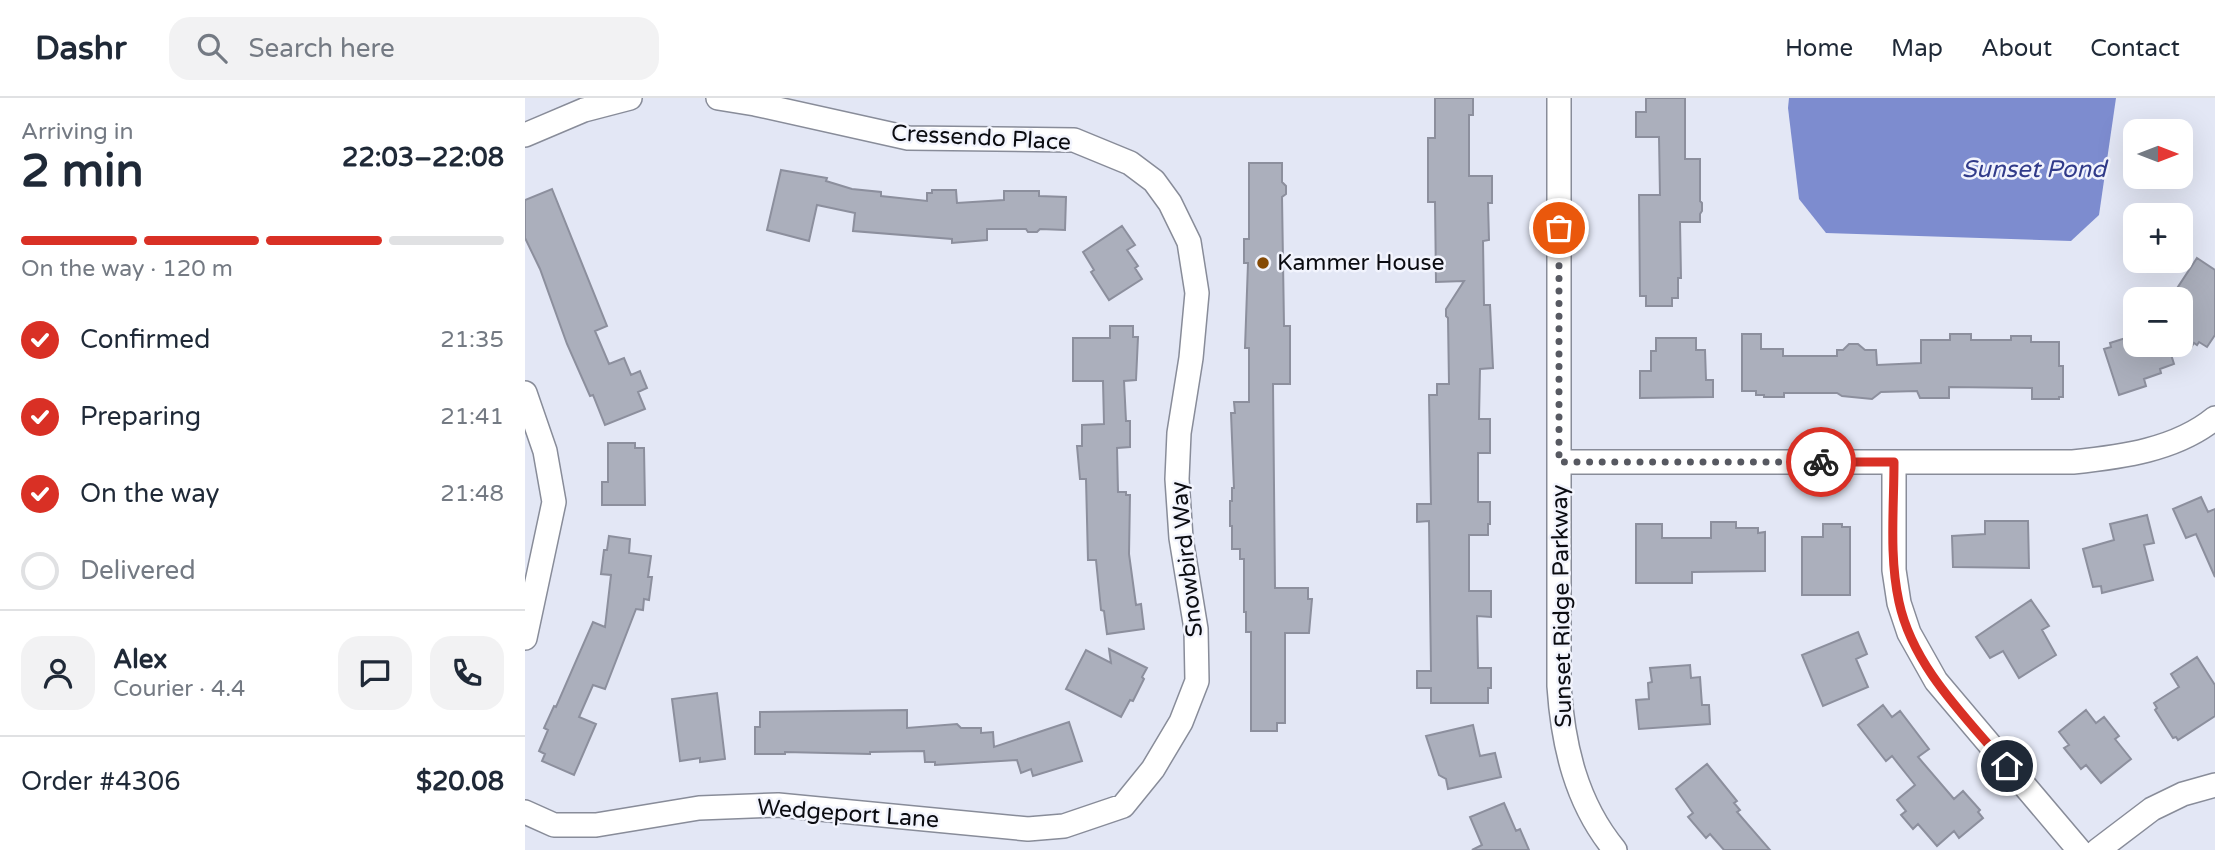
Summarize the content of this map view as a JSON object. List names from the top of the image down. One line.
{"streets":{"street":["Cressendo Place","Snowbird Way","Sunset Ridge Parkway","Wedgeport Lane"]},"crossings":[["Cressendo Place","Snowbird Way"],["Snowbird Way","Wedgeport Lane"]],"water":["Sunset Pond"],"places":["Kammer House"],"north":"right","page":{"header":"Dashr","search":"Search here","nav":["Home","Map","About","Contact"],"heading":["2 min","Arriving in","22:03–22:08"],"panel":["Alex","Courier · 4.4","Order #4306","$20.08"],"map_buttons":["+","−"],"bar":"On the way · 120 m","list":[["Confirmed","21:35"],["Preparing","21:41"],["On the way","21:48"],"Delivered"]}}
